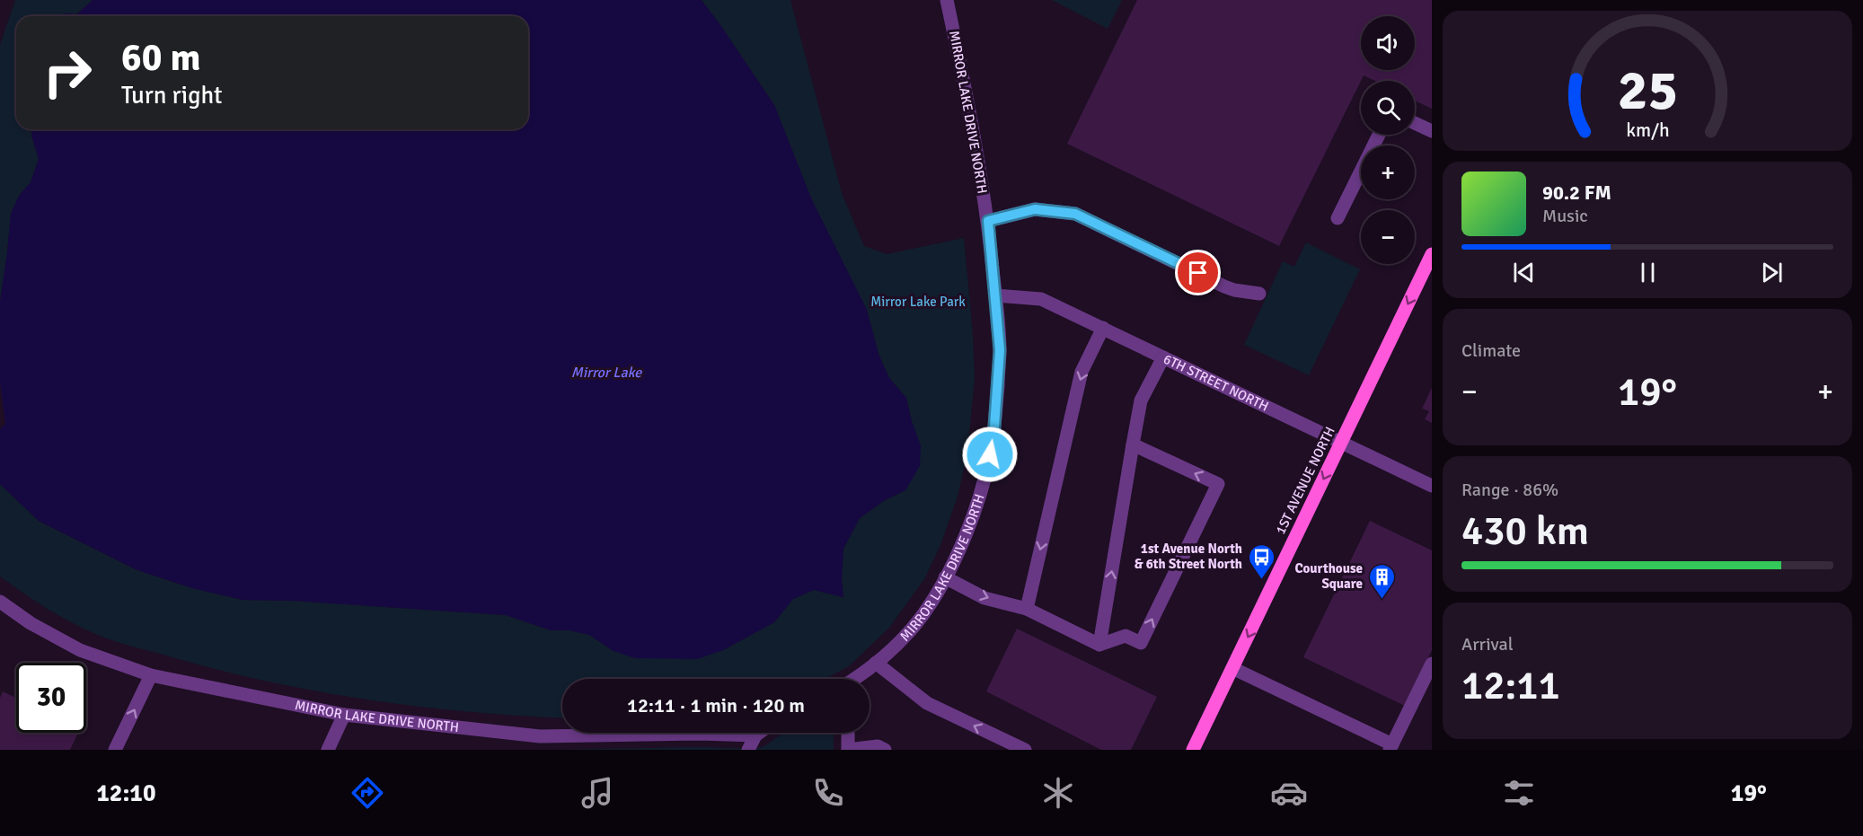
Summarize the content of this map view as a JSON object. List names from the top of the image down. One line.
{"streets":{"main road":["1ST AVENUE NORTH"],"street":["MIRROR LAKE DRIVE NORTH","6TH STREET NORTH"]},"crossings":[["MIRROR LAKE DRIVE NORTH","6TH STREET NORTH"],["6TH STREET NORTH","1ST AVENUE NORTH"]],"one_way":["1ST AVENUE NORTH"],"water":["Mirror Lake"],"parks":["Mirror Lake Park"],"places":{"bus stop":["1st Avenue North & 6th Street North"],"building":["Courthouse Square"]},"page":{"map_buttons":["+","−"],"turn":["60 m","Turn right"],"song":["90.2 FM","Music"],"tile":["Climate",["Range · 86%","430 km"],["Arrival","12:11"]],"heat":["−","19°","+"],"limit":"30","trip":"12:11 · 1 min · 120 m","tabs":["12:10","19°"],"gauge":["25","km/h"]}}
